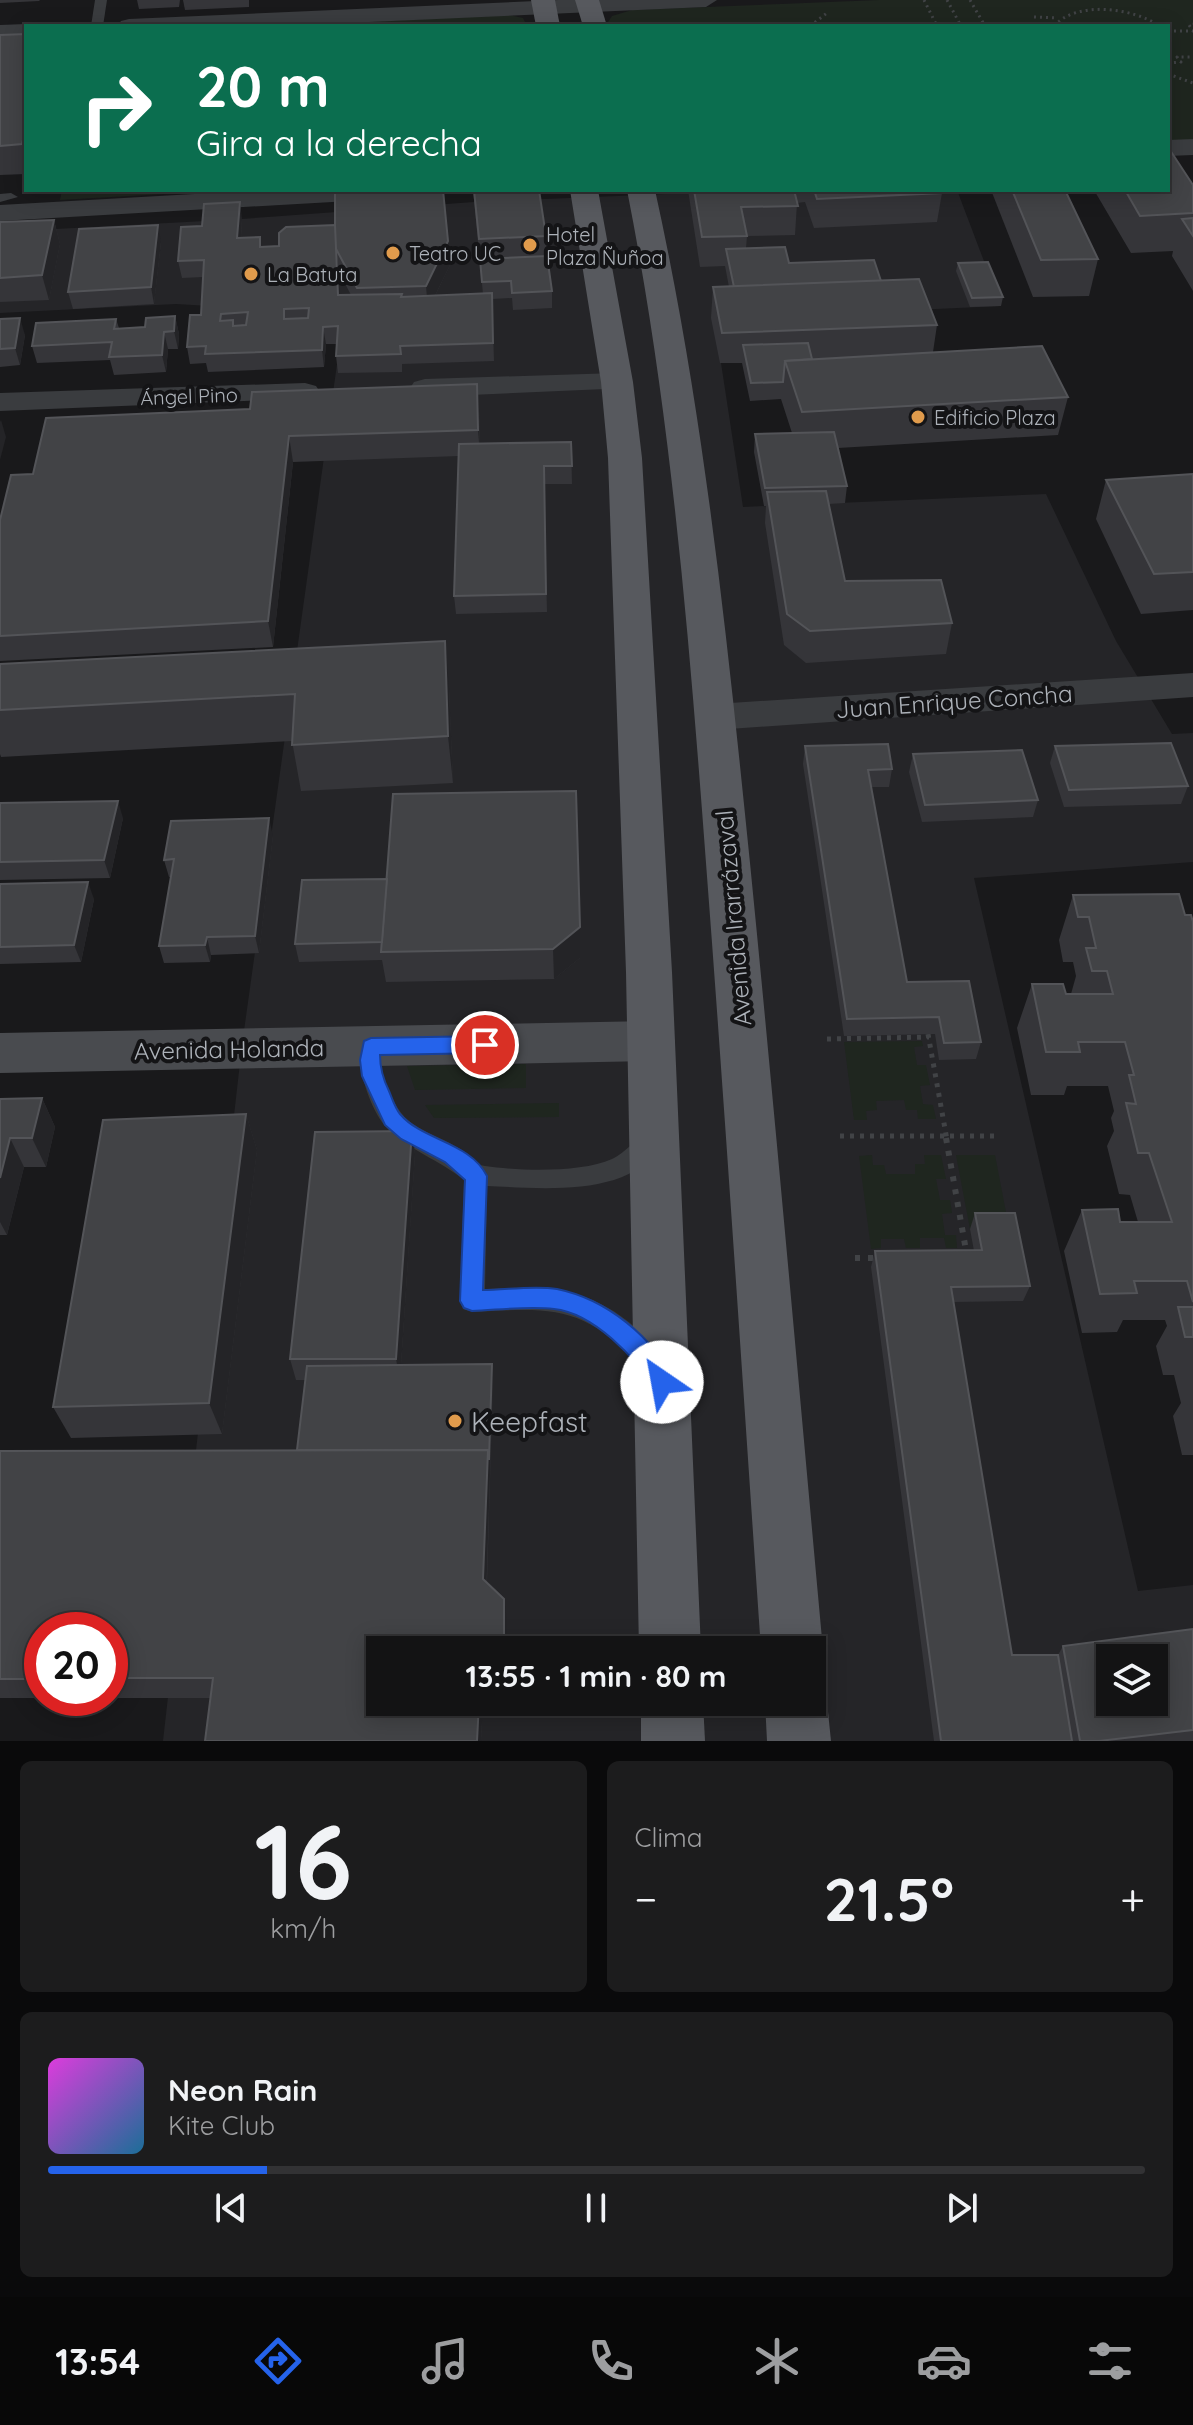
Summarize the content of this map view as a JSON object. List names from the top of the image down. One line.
{"streets":{"main road":["Avenida Irarrázaval"],"street":["Ángel Pino","Juan Enrique Concha","Avenida Holanda"]},"crossings":[["Juan Enrique Concha","Avenida Irarrázaval"]],"places":["Hotel Plaza Ñuñoa","Teatro UC","La Batuta","Edificio Plaza","Keepfast"],"page":{"turn":["20 m","Gira a la derecha"],"limit":"20","trip":"13:55 · 1 min · 80 m","tile":[["16","km/h"],"Clima"],"heat":["−","21.5°","+"],"song":["Neon Rain","Kite Club"],"tabs":"13:54"}}
